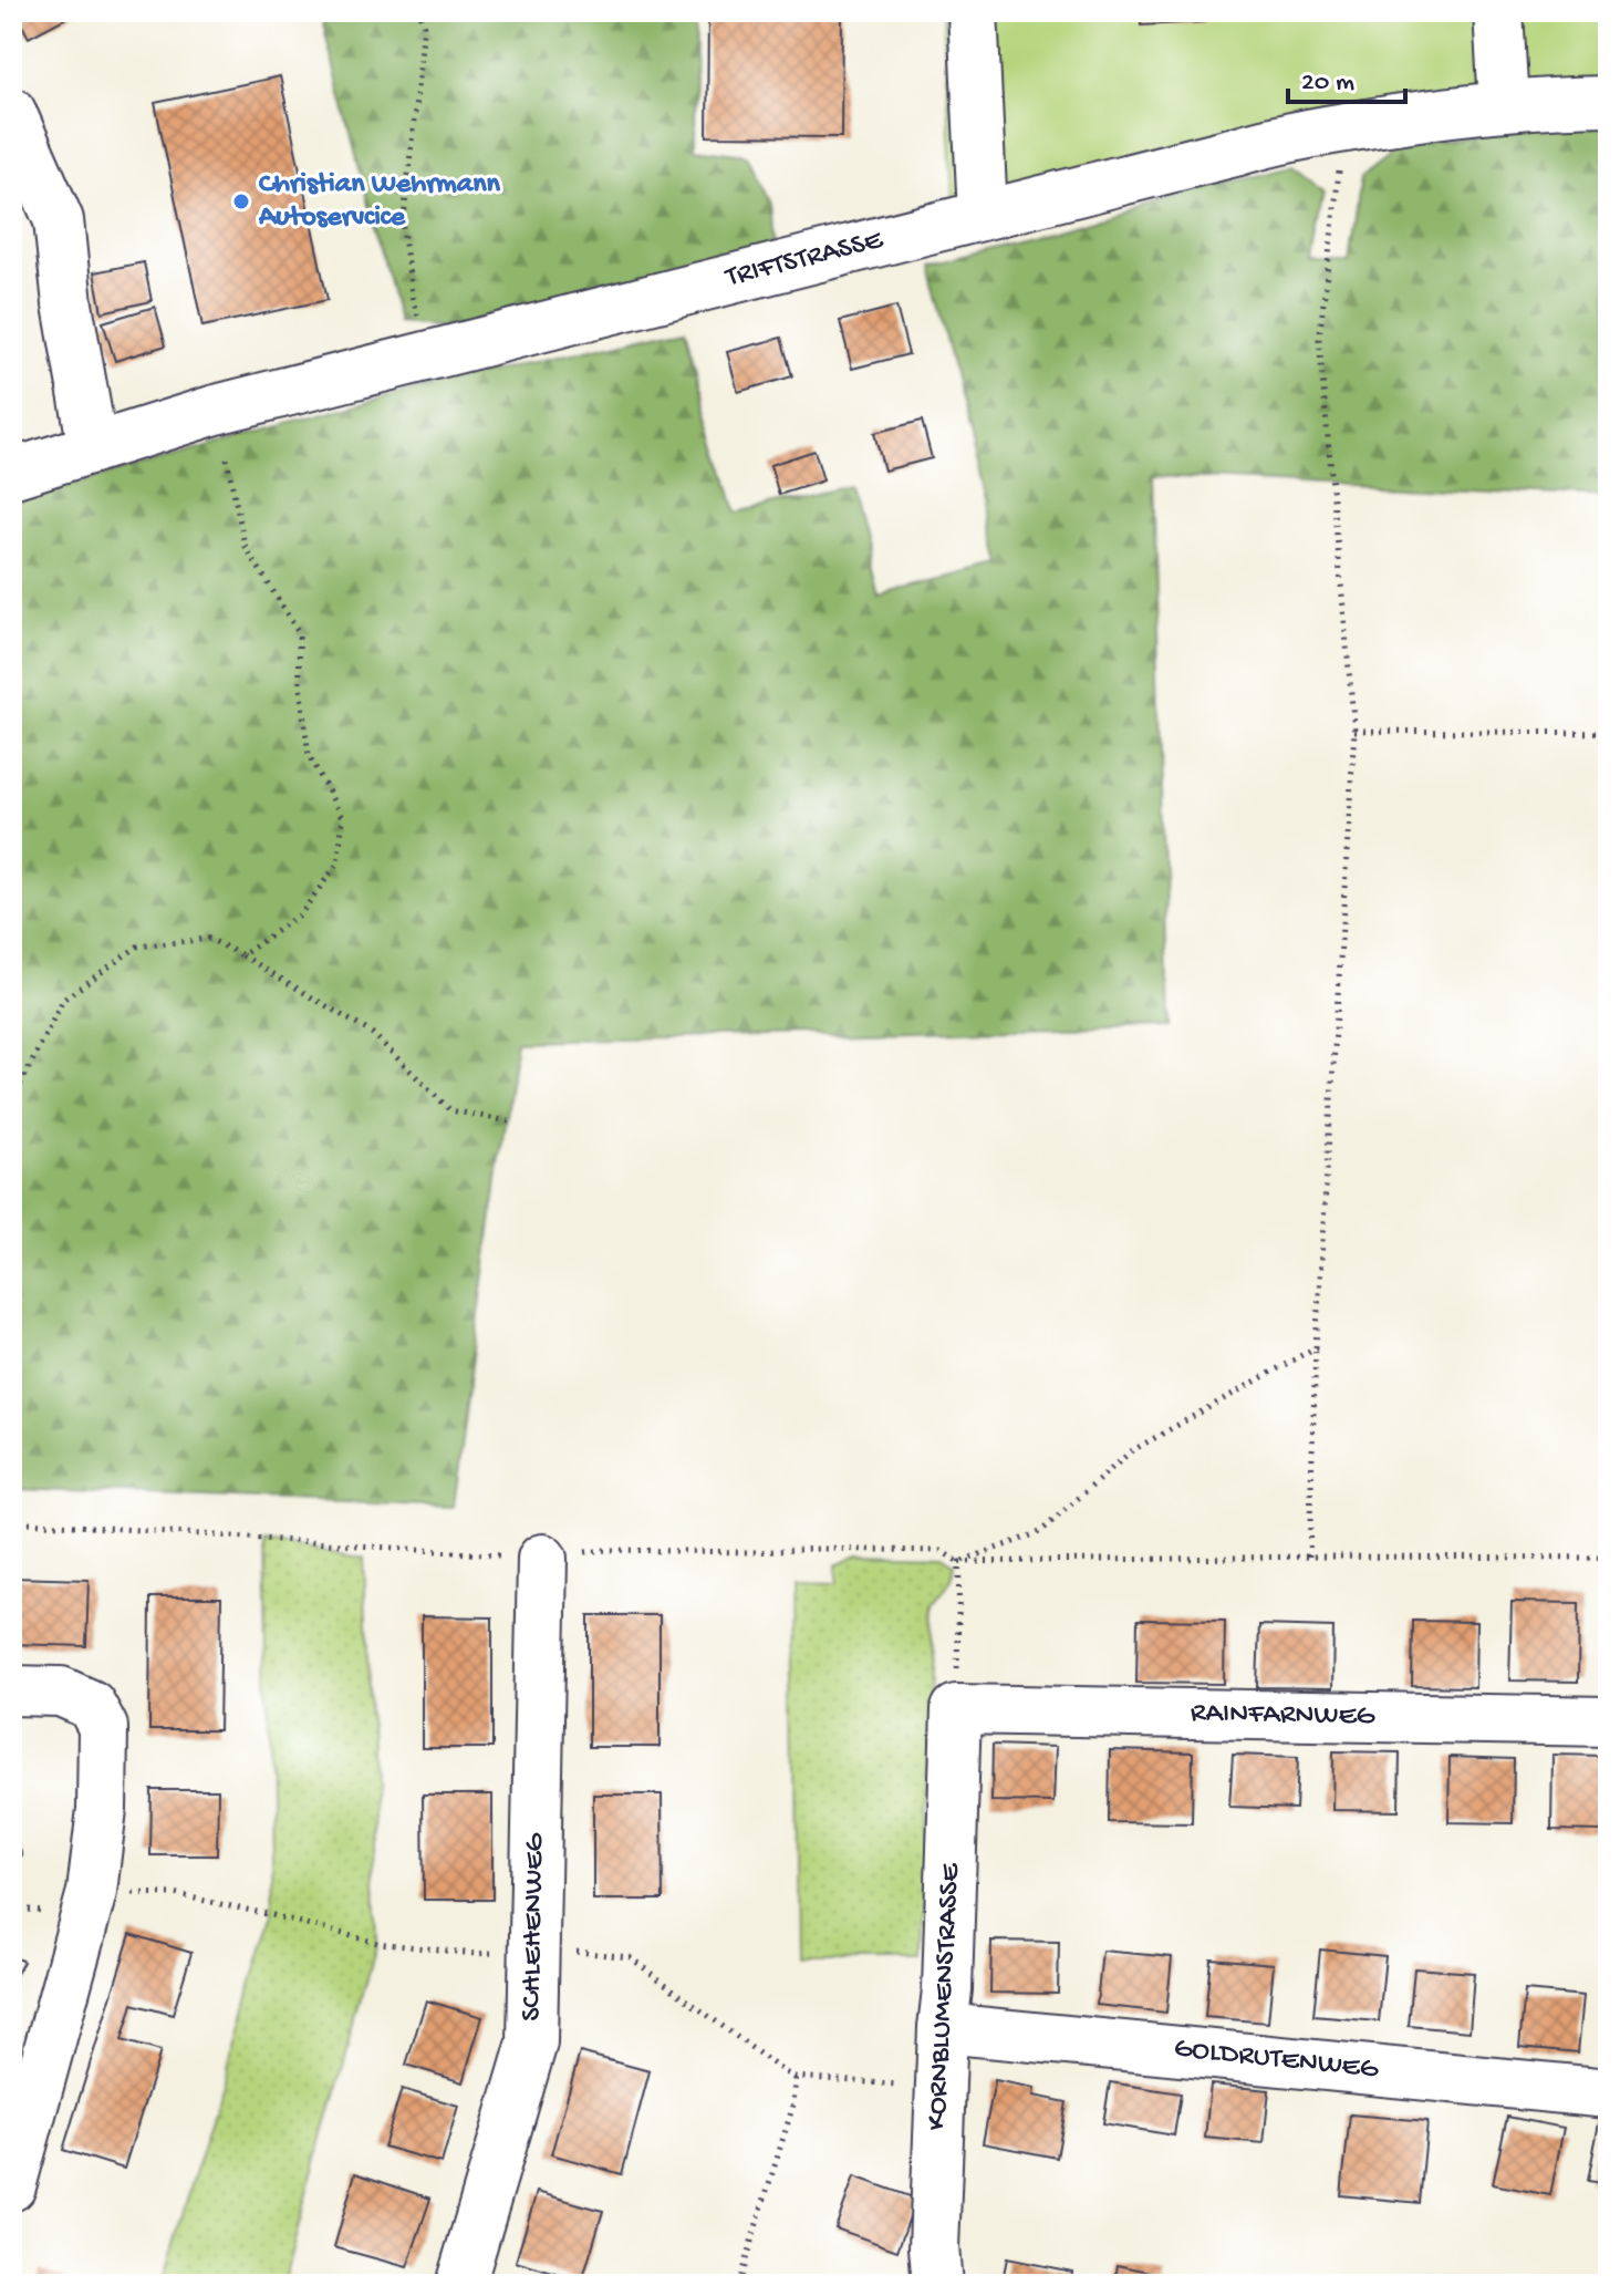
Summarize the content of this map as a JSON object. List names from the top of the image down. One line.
{"streets":{"street":["TRIFTSTRASSE","RAINFARNWEG","SCHLEHENWEG","KORNBLUMENSTRASSE","GOLDRUTENWEG"]},"crossings":[["RAINFARNWEG","KORNBLUMENSTRASSE"],["KORNBLUMENSTRASSE","GOLDRUTENWEG"]],"places":["Christian Wehrmann Autoservcice"],"scale_bar":"20 m"}
